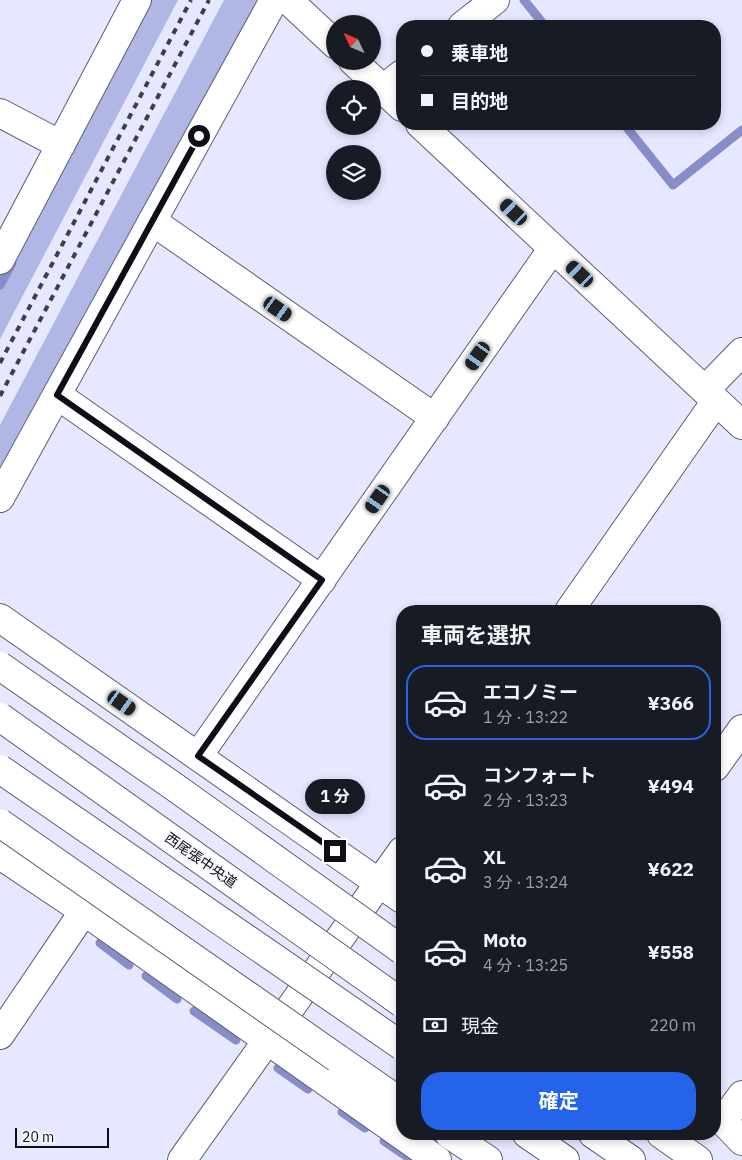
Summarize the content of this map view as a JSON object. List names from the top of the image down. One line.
{"streets":{"street":["西尾張中央道"]},"scale_bar":"20 m","north":"top left","page":{"banner":["乗車地","目的地"],"heading":"車両を選択","list":[{"name":"エコノミー","note":"1 分 · 13:22","value":"¥366"},{"name":"コンフォート","note":"2 分 · 13:23","value":"¥494"},{"name":"XL","note":"3 分 · 13:24","value":"¥622"},{"name":"Moto","note":"4 分 · 13:25","value":"¥558"}],"bubble":"1 分","pay":["現金","220 m"],"buttons":"確定","scale":"20 m"}}
